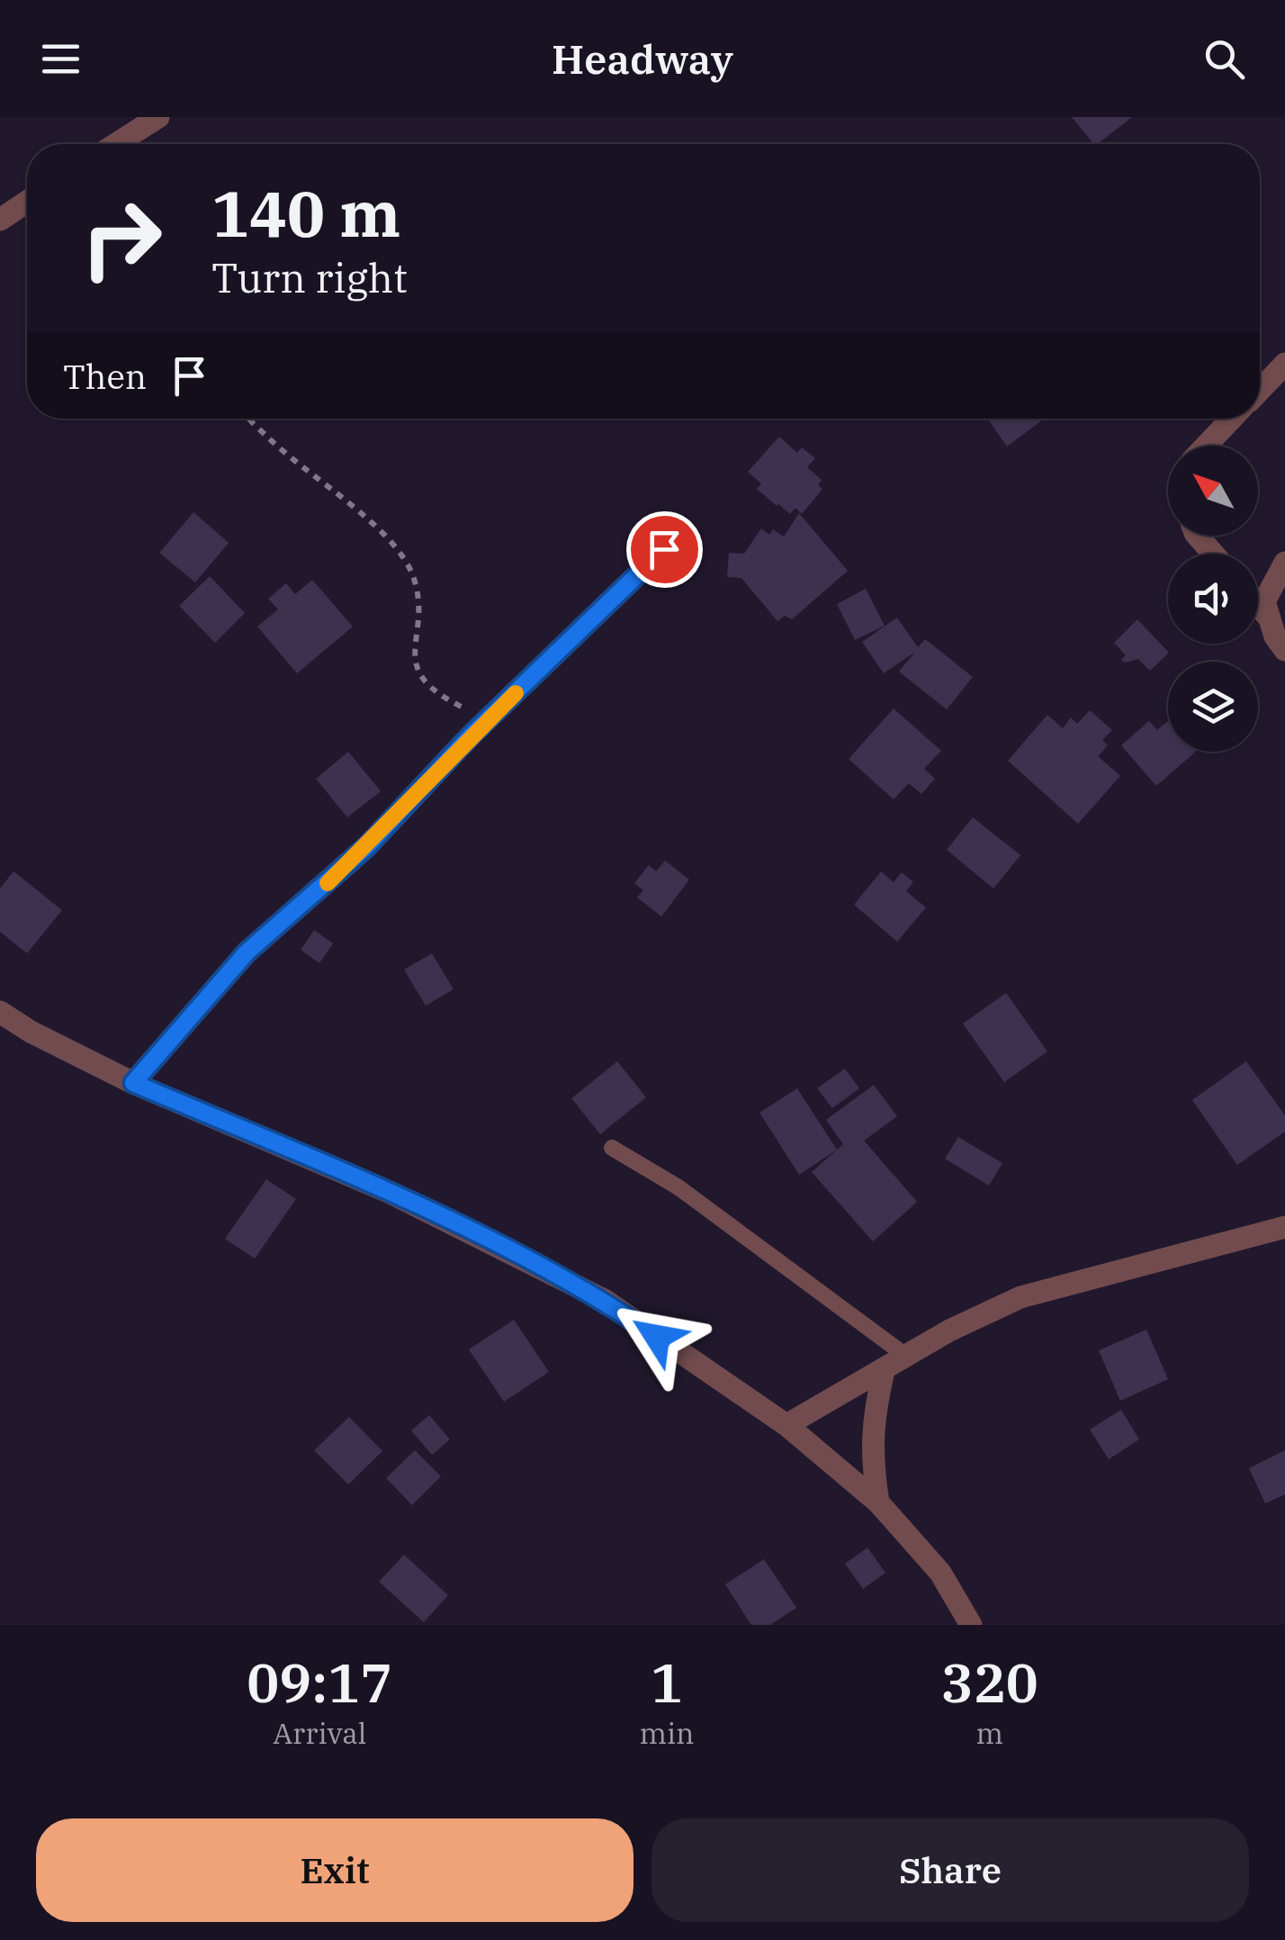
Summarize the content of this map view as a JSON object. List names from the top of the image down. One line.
{"north":"top left","page":{"header":"Headway","turn":["140 m","Turn right"],"then":"Then","eta":["09:17","Arrival","1","min","320","m"],"buttons":["Exit","Share"]}}
